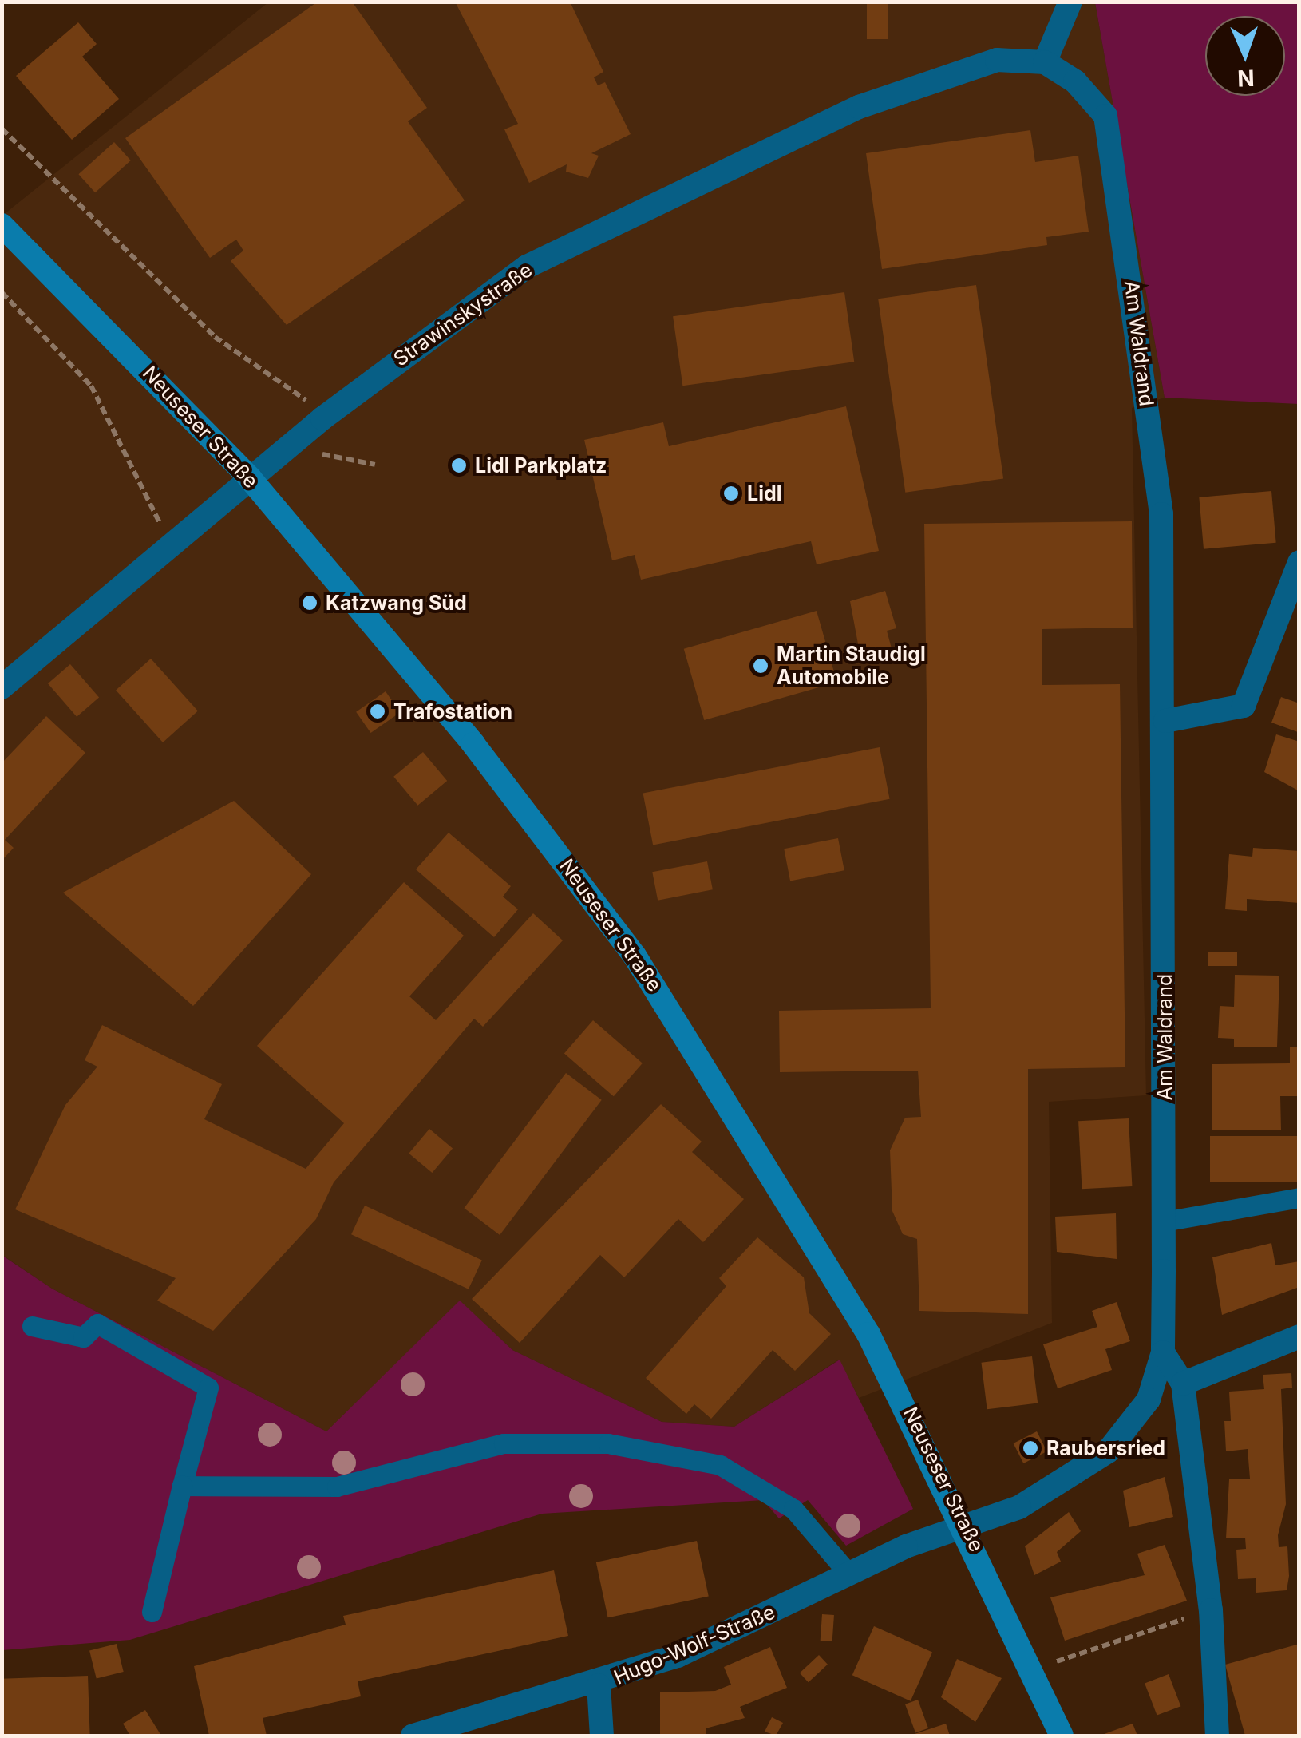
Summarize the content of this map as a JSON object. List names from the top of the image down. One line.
{"streets":{"main road":["Neuseser Straße"],"street":["Strawinskystraße","Am Waldrand","Hugo-Wolf-Straße"]},"crossings":[["Strawinskystraße","Am Waldrand"],["Strawinskystraße","Neuseser Straße"],["Am Waldrand","Neuseser Straße"],["Am Waldrand","Hugo-Wolf-Straße"],["Neuseser Straße","Hugo-Wolf-Straße"]],"places":["Lidl Parkplatz","Lidl","Katzwang Süd","Martin Staudigl Automobile","Trafostation","Raubersried"],"north":"bottom"}
